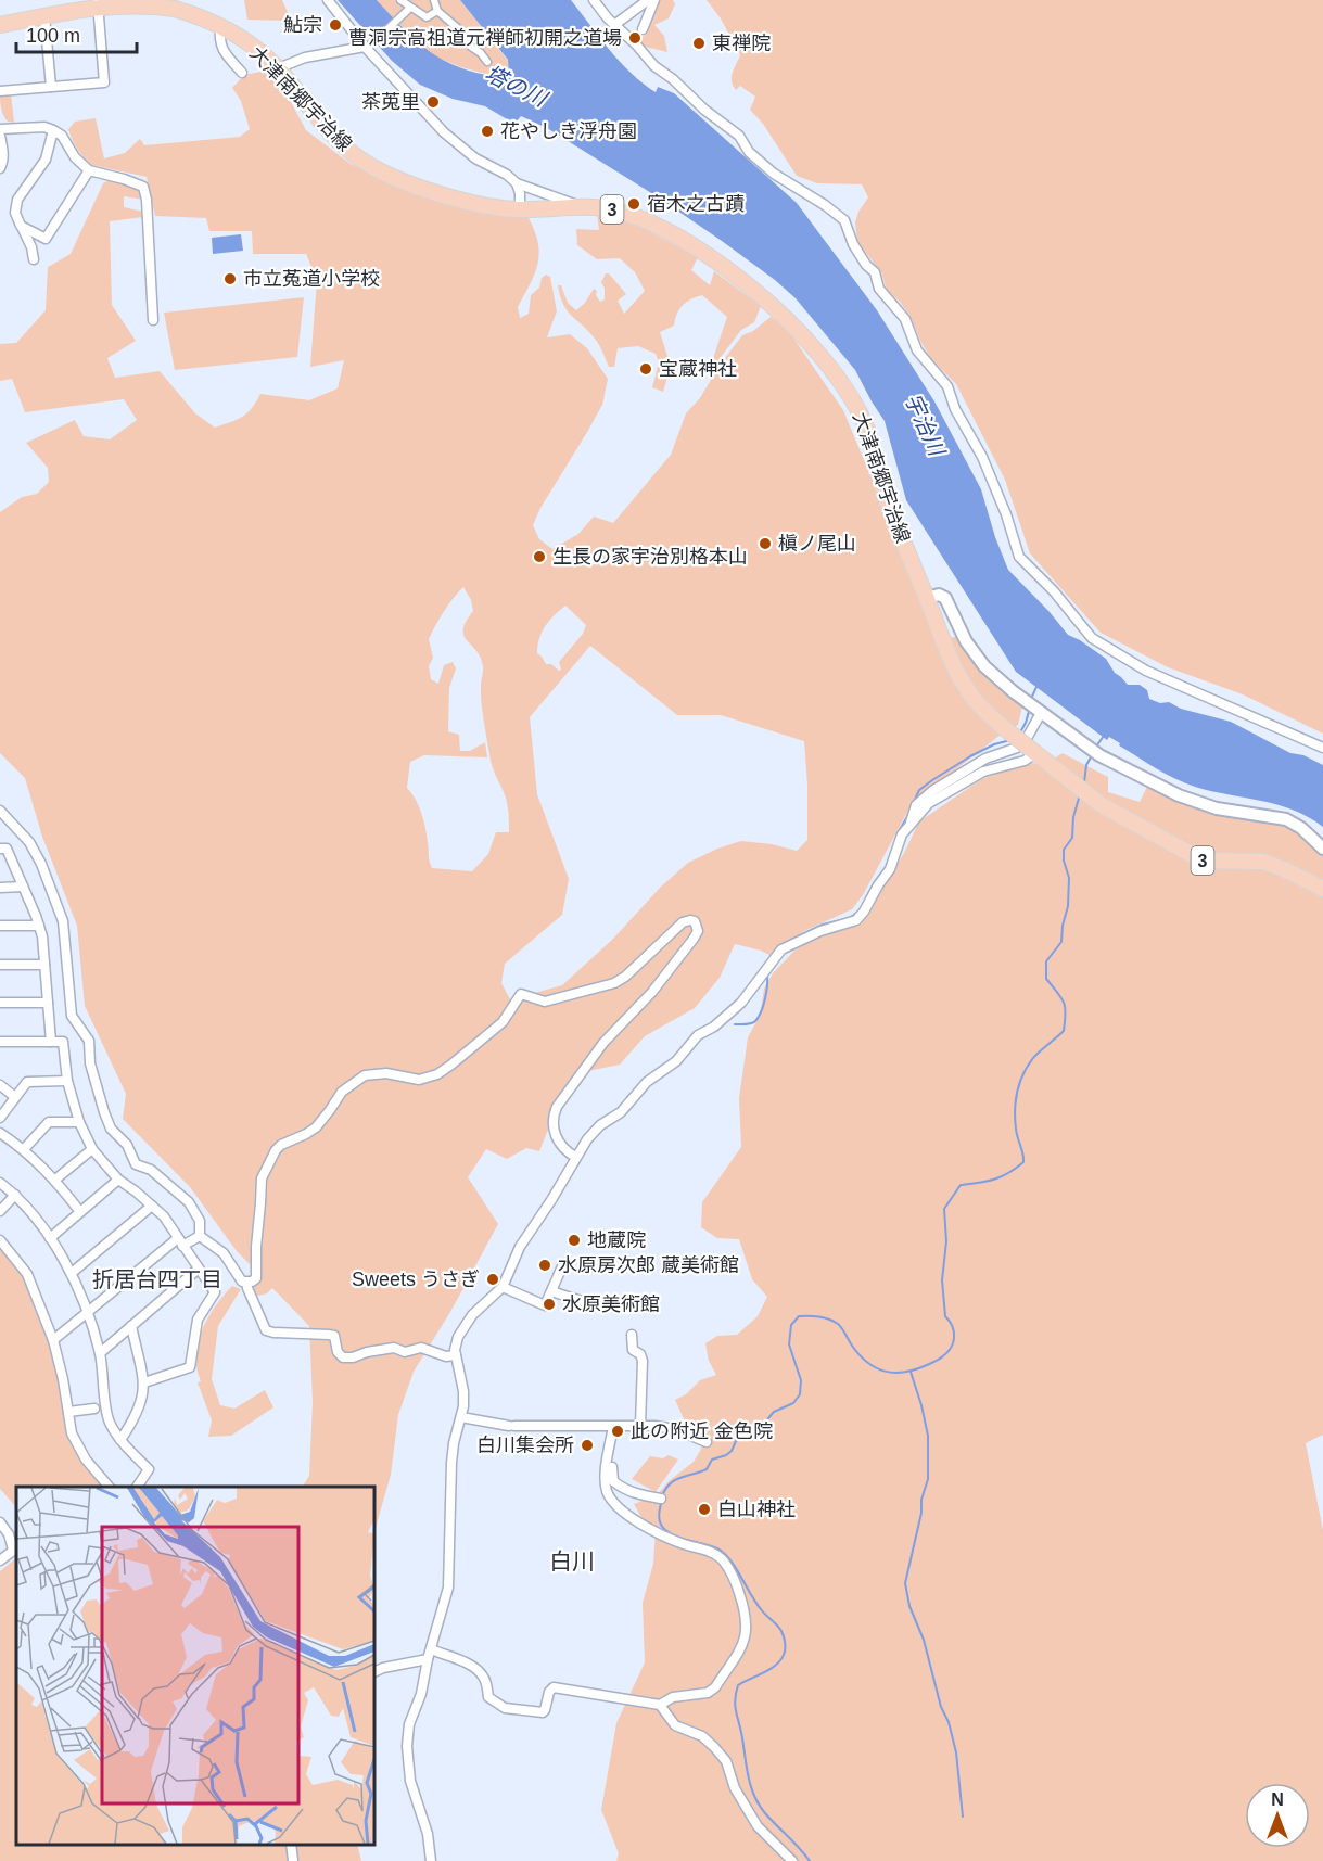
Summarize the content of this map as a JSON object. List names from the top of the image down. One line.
{"streets":{"main road":["大津南郷宇治線","3"]},"districts":["折居台四丁目","白川"],"water":["塔の川","宇治川"],"places":["鮎宗","曹洞宗高祖道元禅師初開之道場","東禅院","茶莵里","花やしき浮舟園","宿木之古蹟","市立菟道小学校","宝蔵神社","槇ノ尾山","生長の家宇治別格本山","地蔵院","水原房次郎 蔵美術館","Sweets うさぎ","水原美術館","此の附近 金色院","白川集会所","白山神社"],"scale_bar":"100 m","north":"top"}
